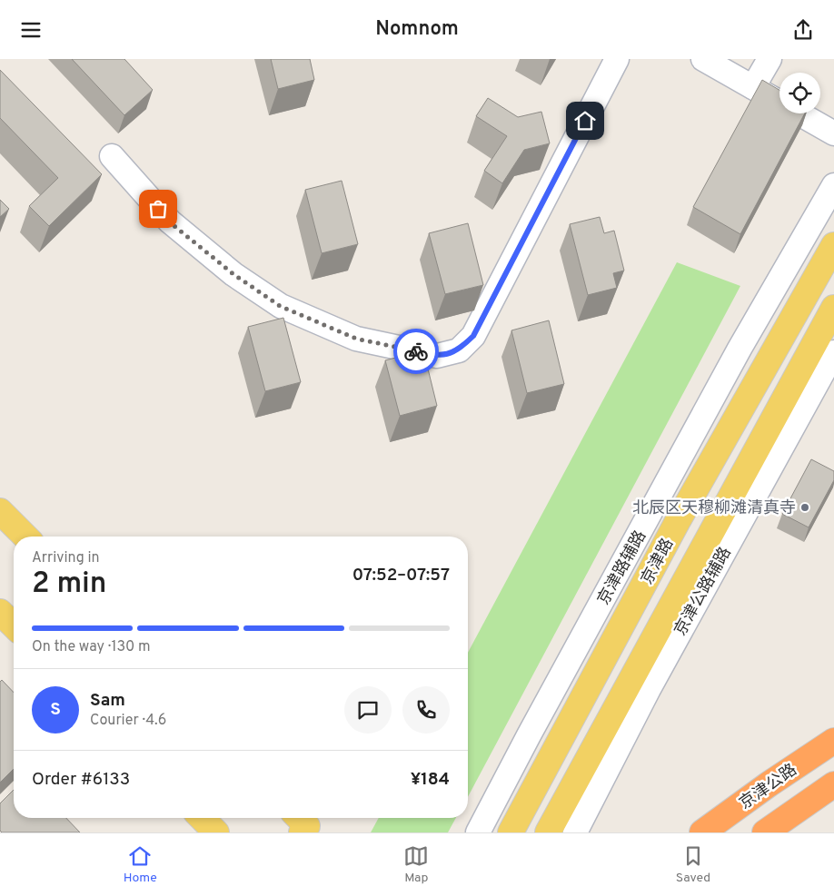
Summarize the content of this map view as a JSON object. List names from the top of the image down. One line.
{"streets":{"highway":["京津公路"],"main road":["京津路"],"street":["京津路辅路","京津公路辅路"]},"places":["北辰区天穆柳滩清真寺"],"page":{"header":"Nomnom","heading":["2 min","Arriving in","07:52–07:57"],"panel":["Sam","Courier · 4.6","Order #6133","¥184"],"bar":"On the way · 130 m","round":"S","tabs":["Home","Map","Saved"]}}
